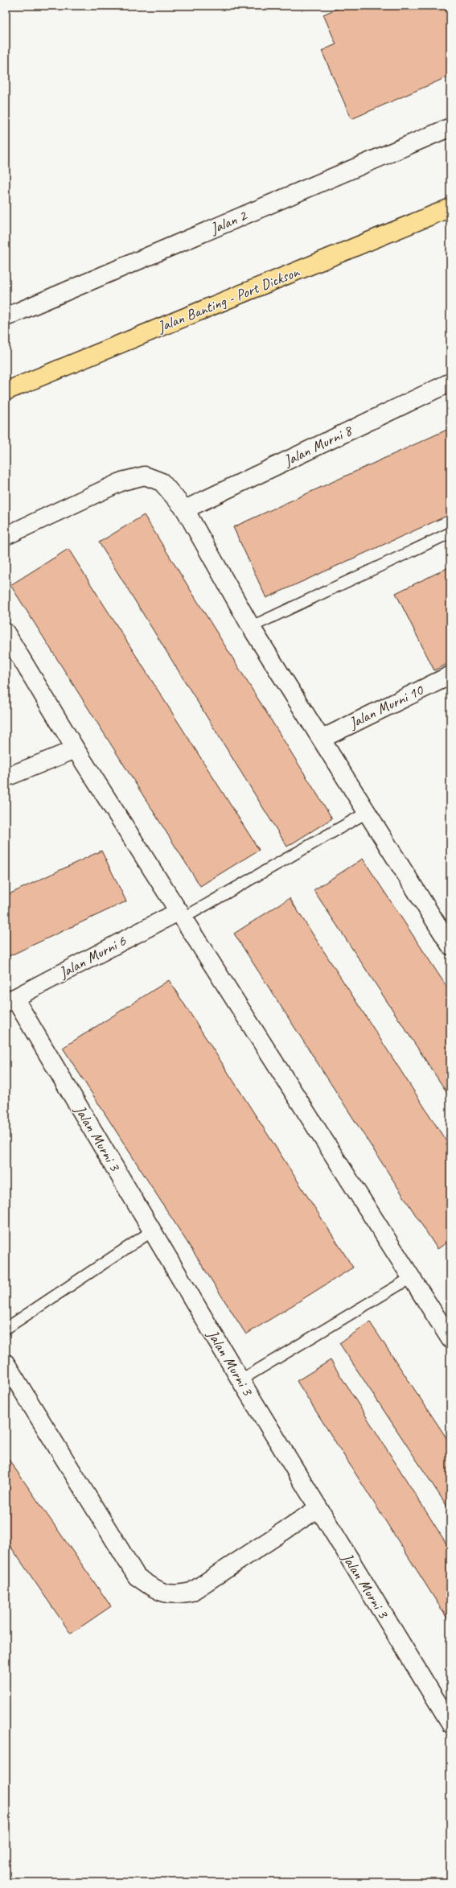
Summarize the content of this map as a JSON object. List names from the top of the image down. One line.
{"streets":{"main road":["Jalan Banting - Port Dickson"],"street":["Jalan 2","Jalan Murni 8","Jalan Murni 10","Jalan Murni 6","Jalan Murni 3"]},"crossings":[["Jalan Murni 6","Jalan Murni 3"]]}
